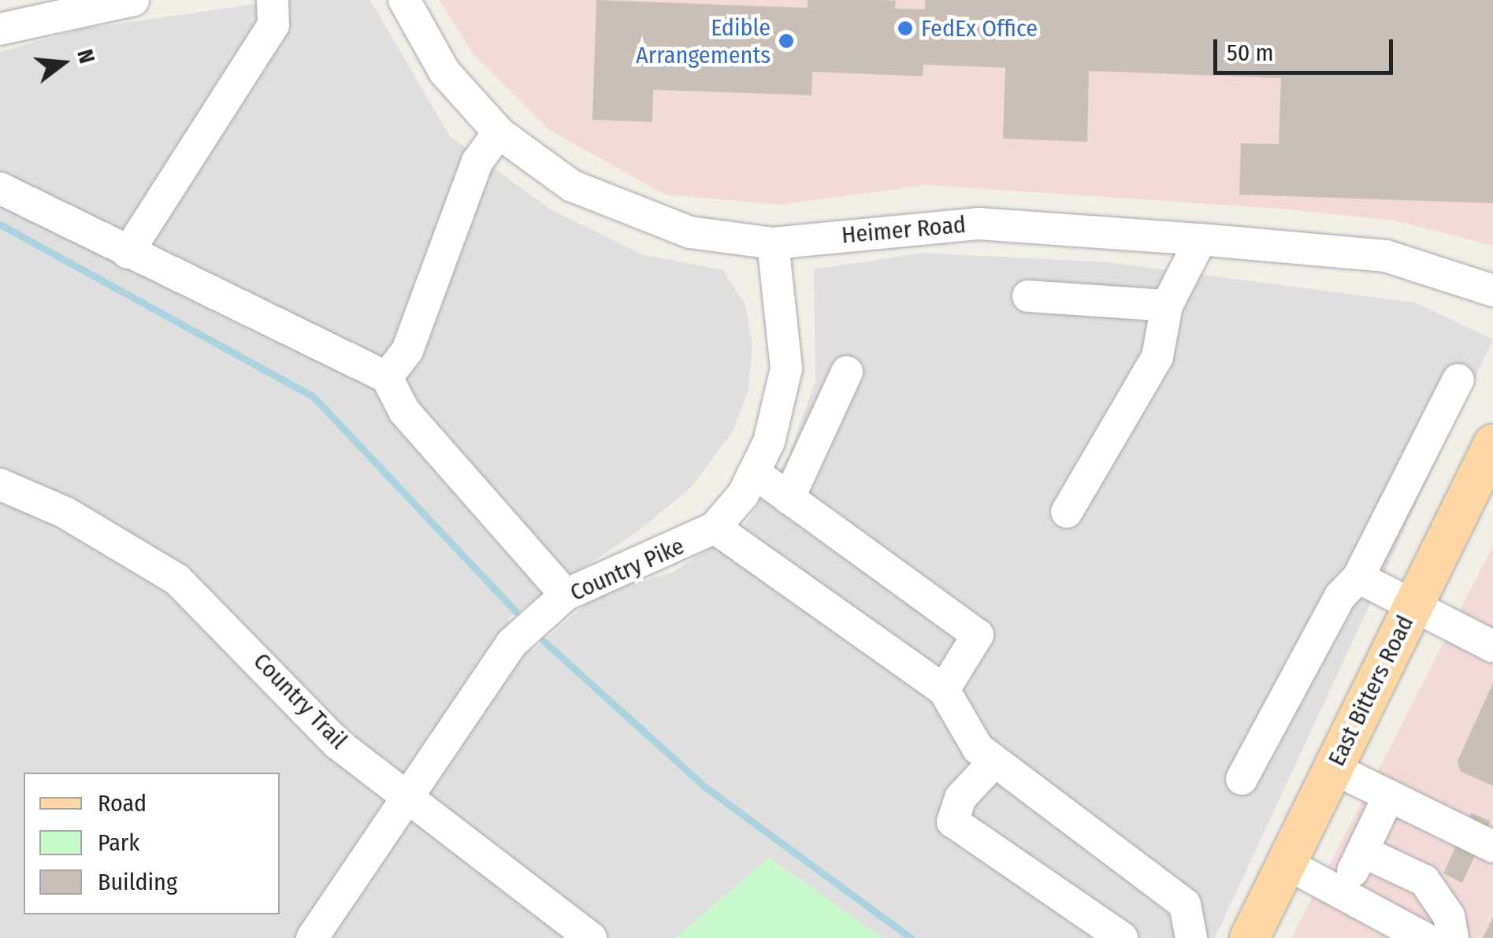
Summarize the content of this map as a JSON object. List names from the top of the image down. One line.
{"streets":{"main road":["East Bitters Road"],"street":["Heimer Road","Country Pike","Country Trail"]},"crossings":[["Country Pike","Country Trail"]],"places":["FedEx Office","Edible Arrangements"],"legend":["Road","Park","Building"],"scale_bar":"50 m","north":"right"}
